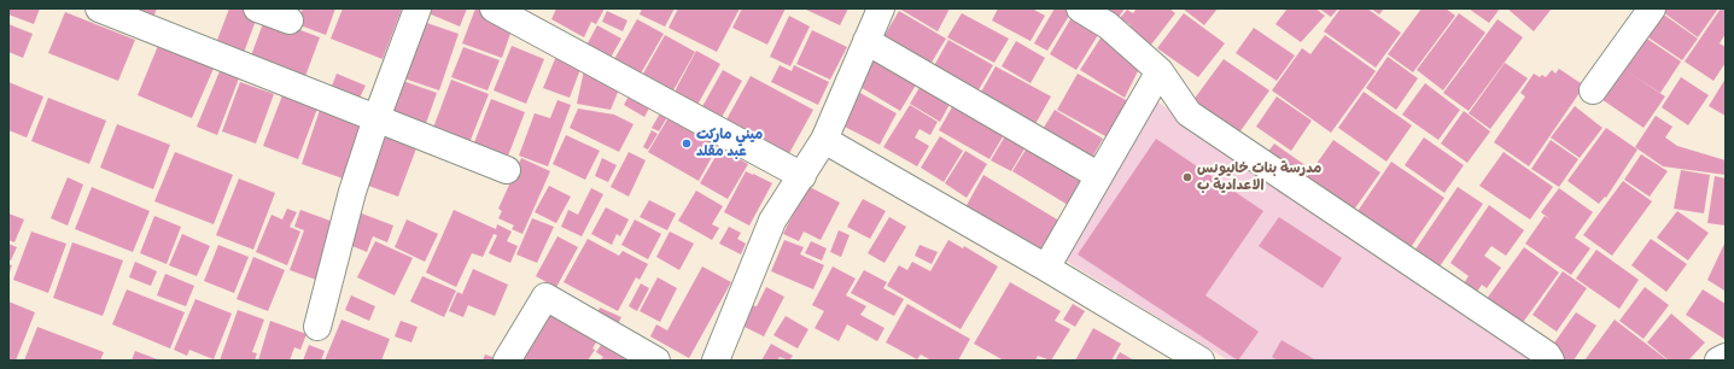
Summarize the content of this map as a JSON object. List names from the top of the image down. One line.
{"places":["ميني ماركت عبد مقلد","مدرسة بنات خانيونس الاعدادية ب"]}
